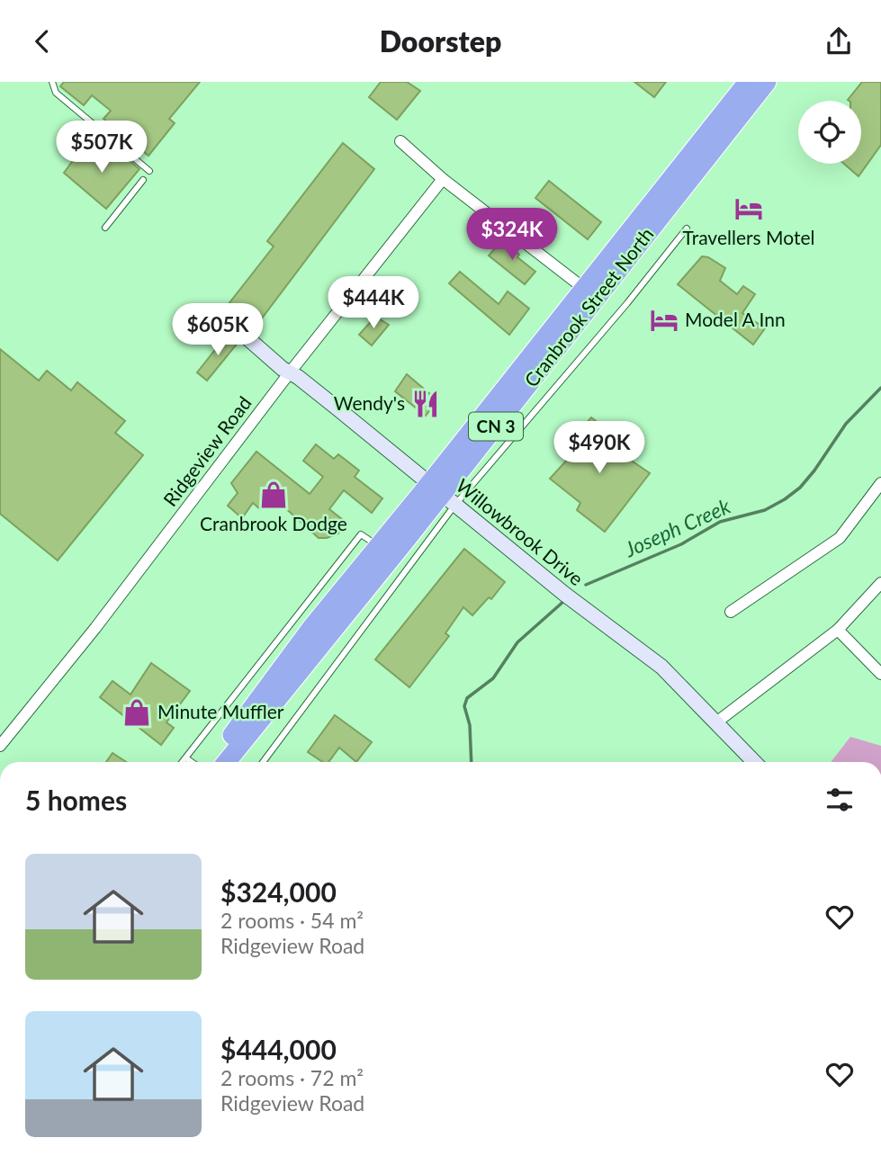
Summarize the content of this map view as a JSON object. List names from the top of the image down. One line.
{"streets":{"highway":["Cranbrook Street North","CN 3"],"street":["Ridgeview Road","Willowbrook Drive"]},"crossings":[["Cranbrook Street North","Willowbrook Drive"],["Ridgeview Road","Willowbrook Drive"]],"water":["Joseph Creek"],"places":{"hotel":["Travellers Motel","Model A Inn"],"restaurant":["Wendy's"],"shop":["Cranbrook Dodge","Minute Muffler"]},"page":{"header":"Doorstep","price":["$507K","$324K","$444K","$605K","$490K"],"heading":"5 homes","list":[{"name":"$324,000","note":"2 rooms · 54 m² · Ridgeview Road"},{"name":"$444,000","note":"2 rooms · 72 m² · Ridgeview Road"}]}}
